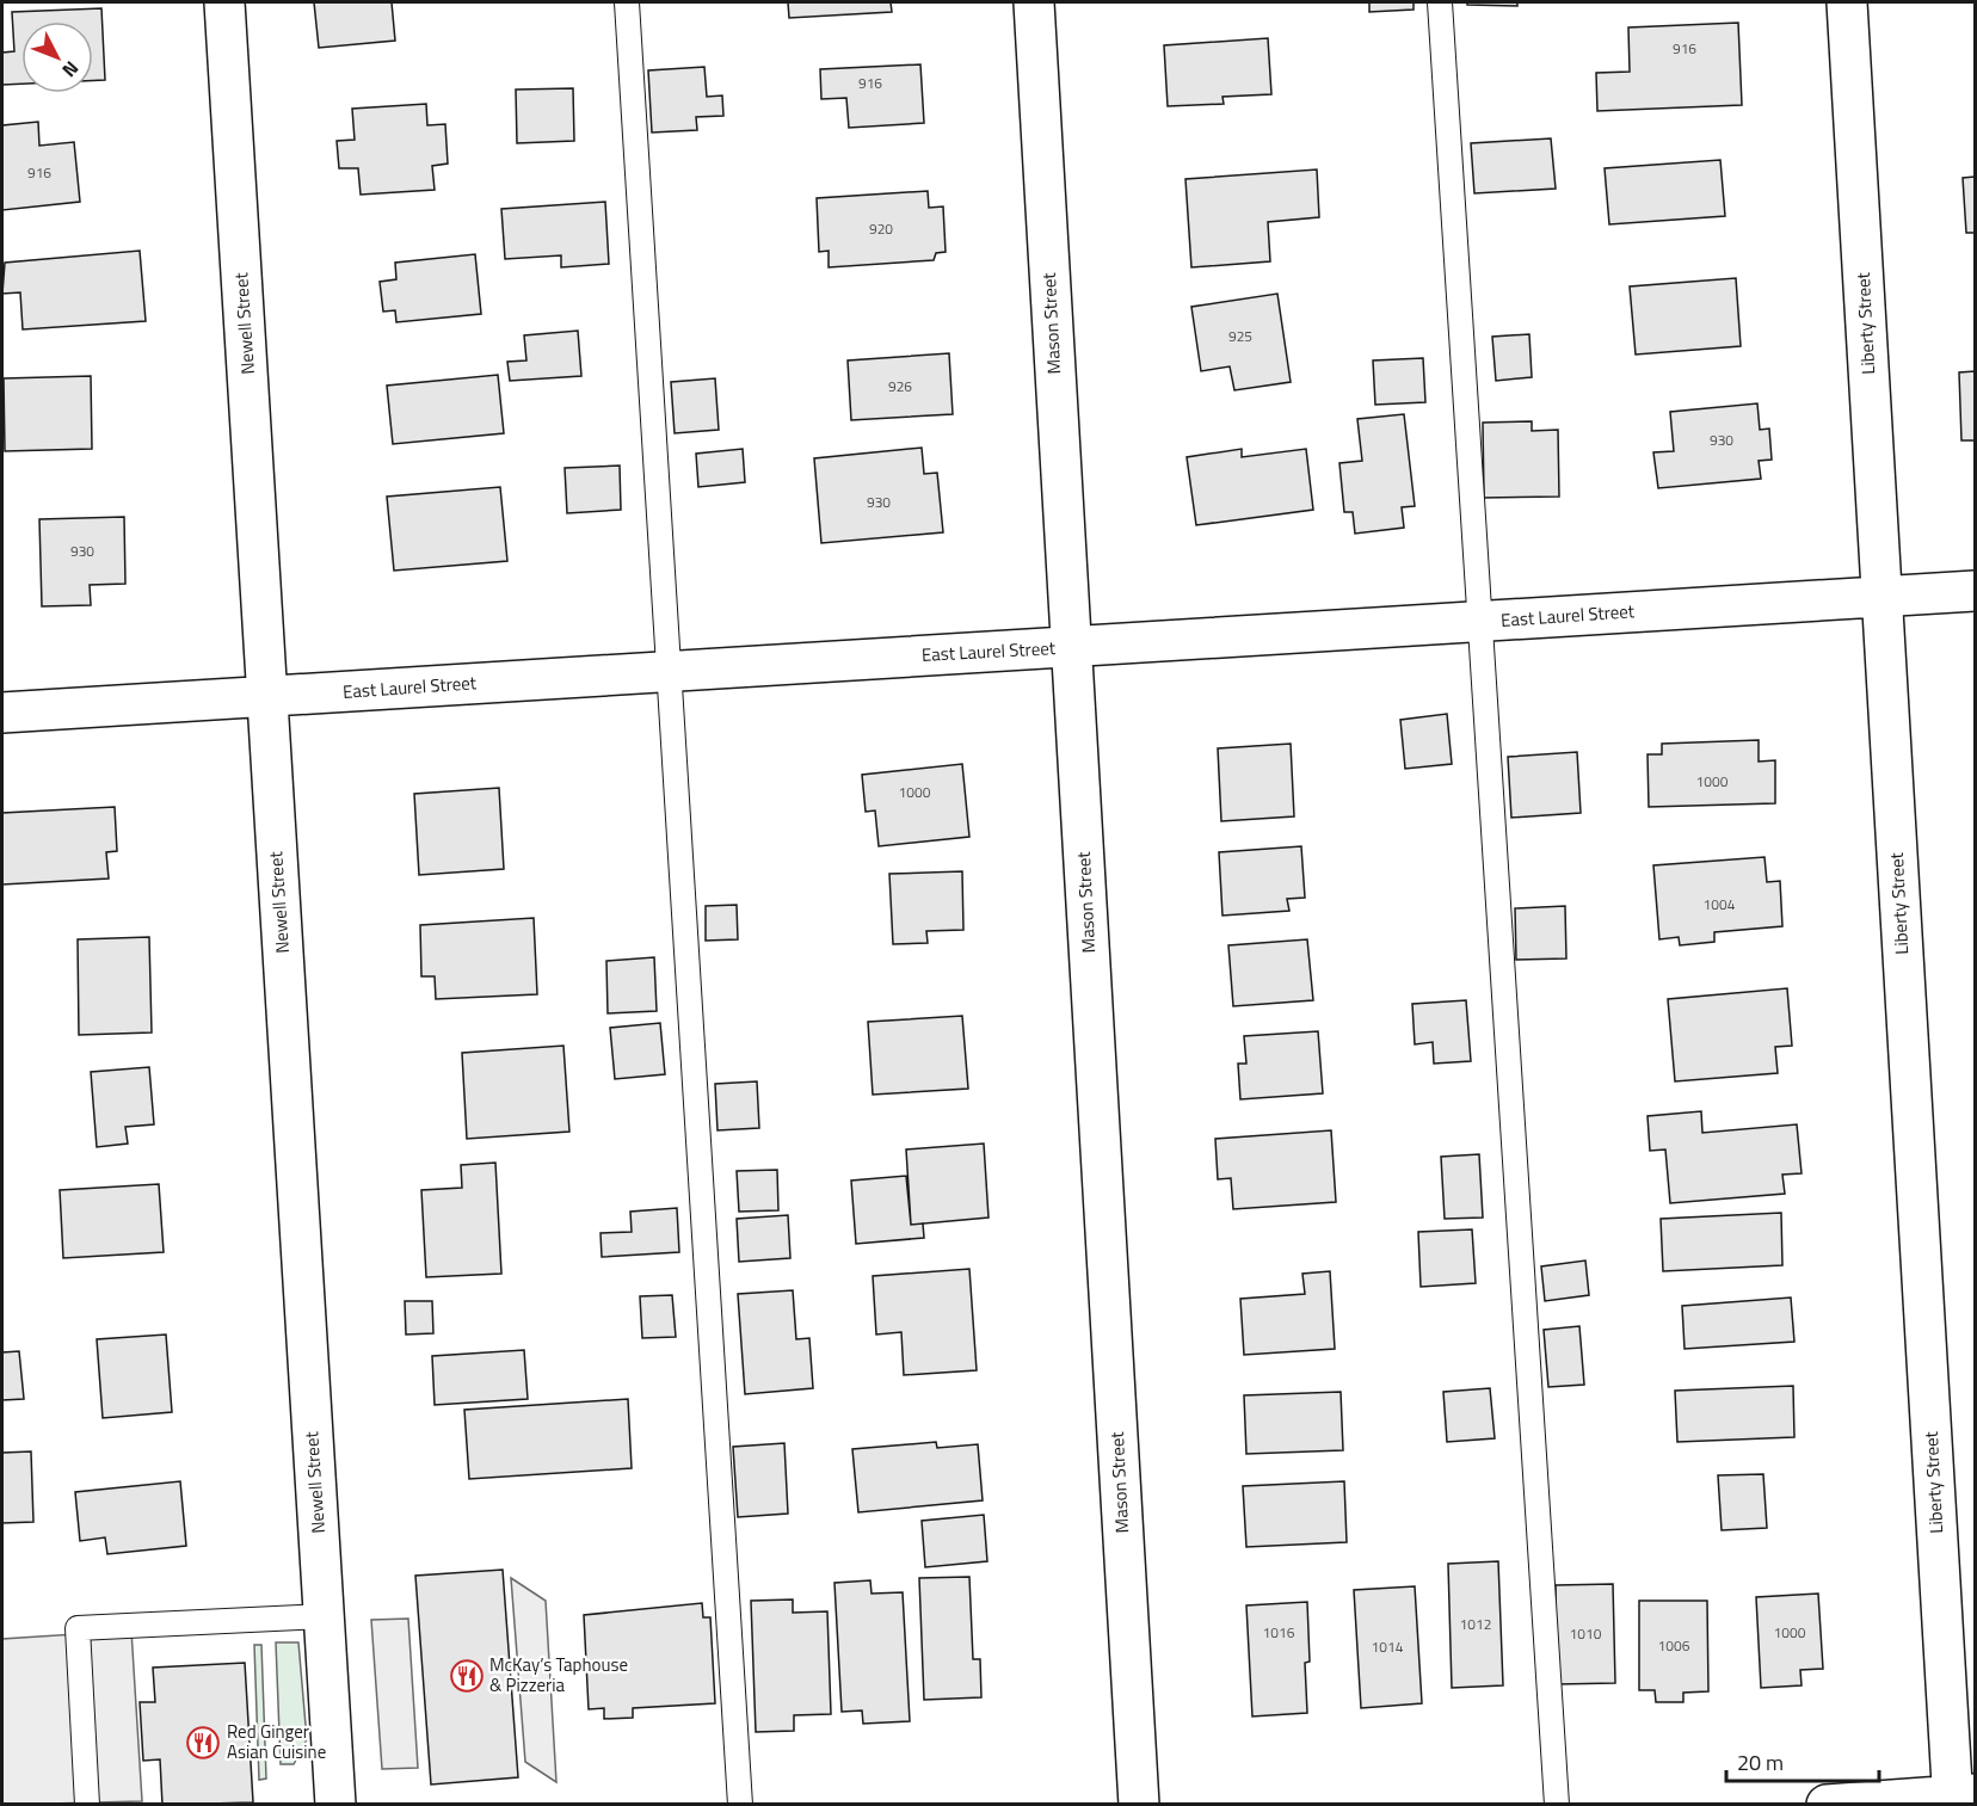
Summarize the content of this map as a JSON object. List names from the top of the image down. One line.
{"streets":{"street":["Newell Street","Mason Street","Liberty Street","East Laurel Street"]},"crossings":[["Newell Street","East Laurel Street"],["Mason Street","East Laurel Street"],["Liberty Street","East Laurel Street"]],"places":{"restaurant":["McKay’s Taphouse & Pizzeria","Red Ginger Asian Cuisine"]},"house_numbers":["916","916","916","920","925","926","930","930","930","1000","1000","1004","1012","1016","1000","1010","1006","1014"],"scale_bar":"20 m","north":"bottom right"}
